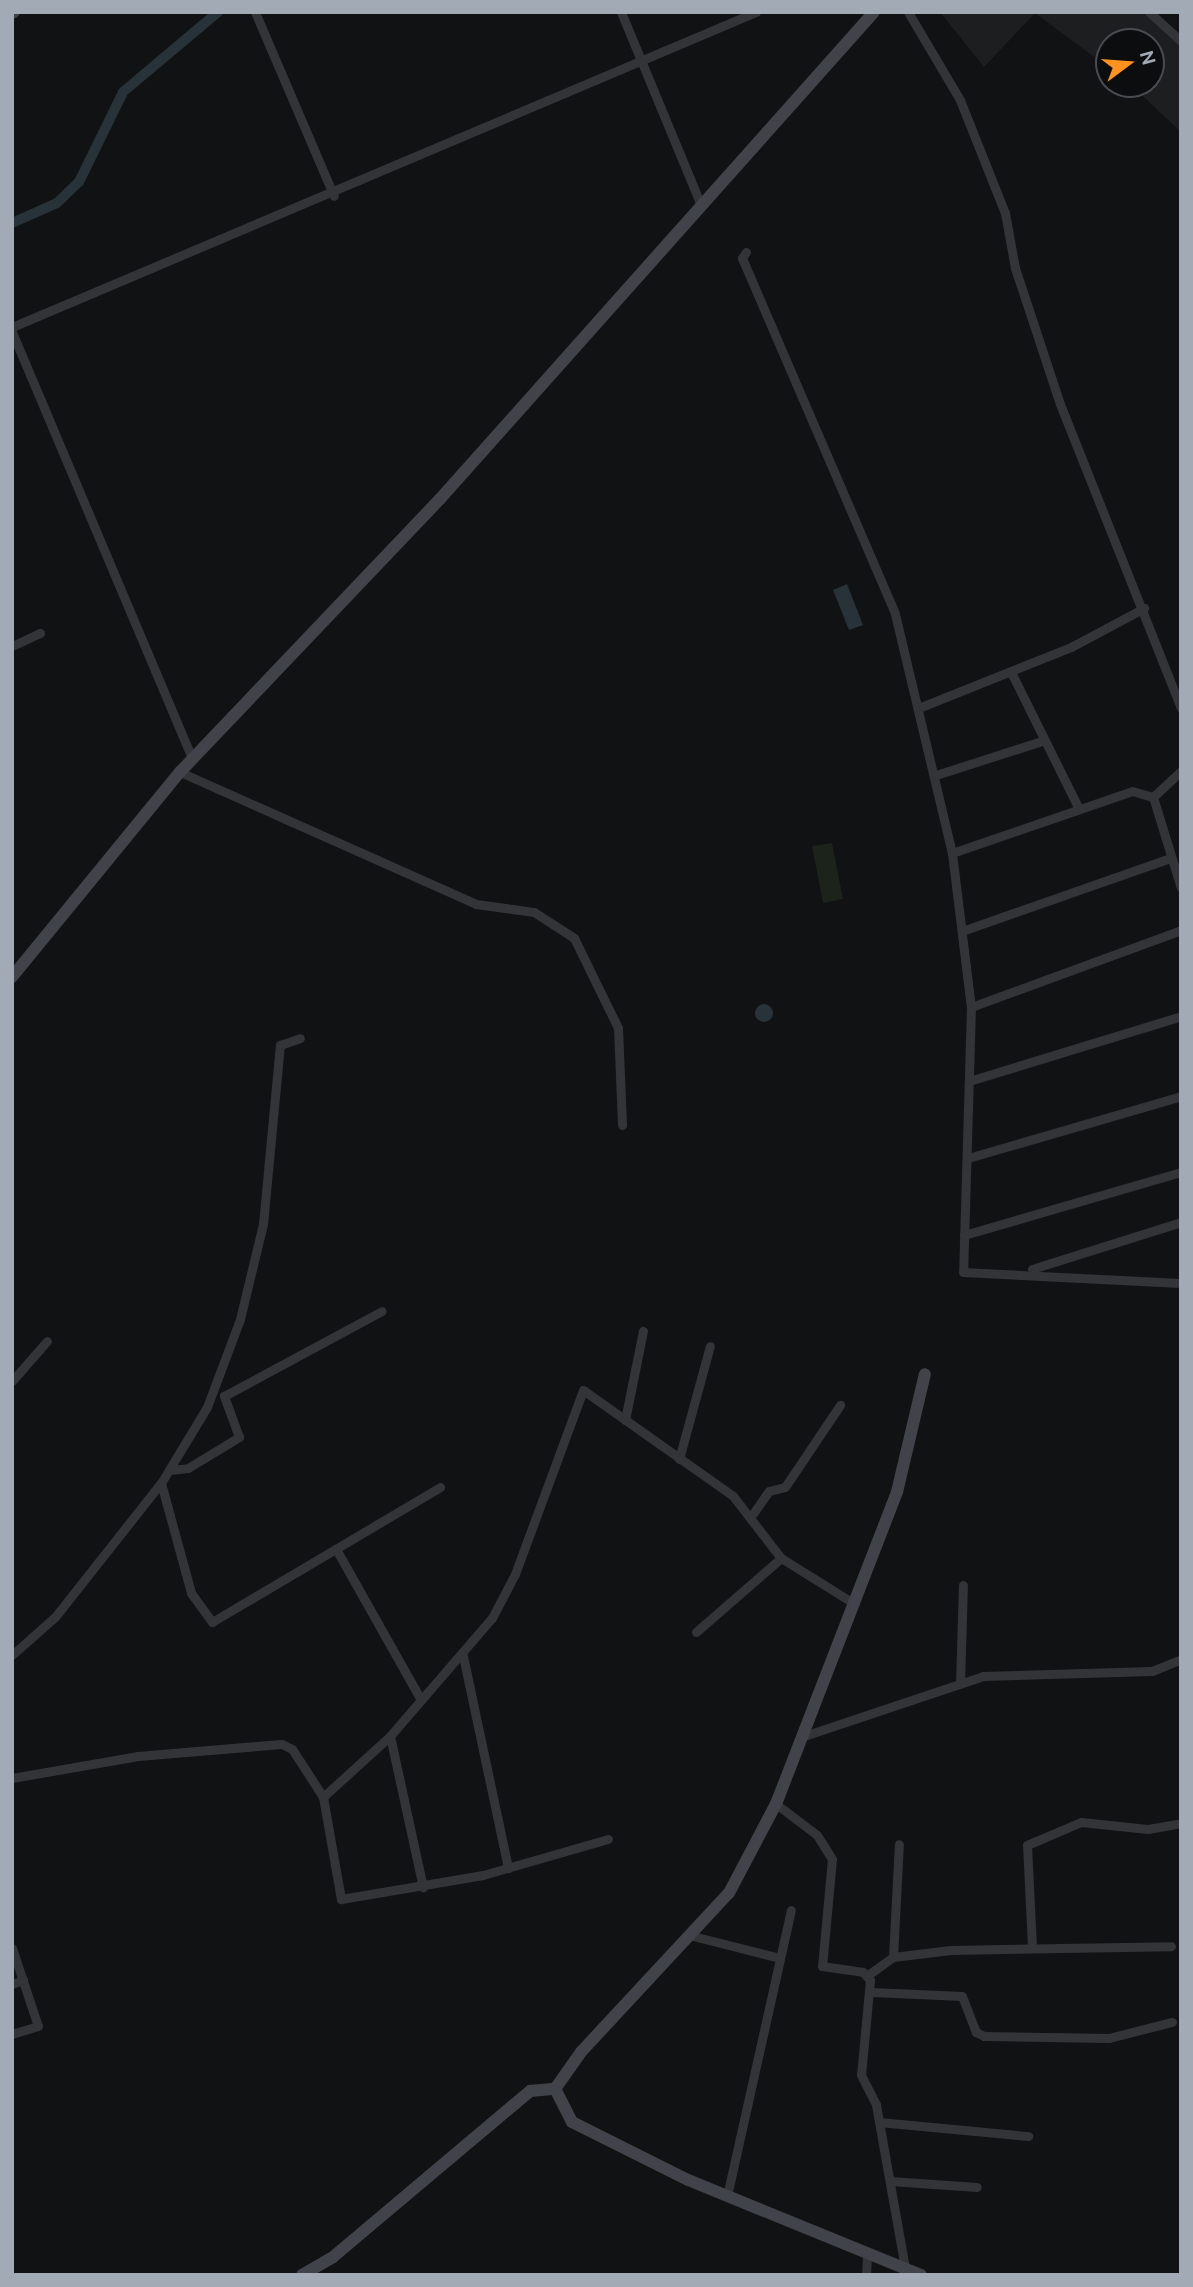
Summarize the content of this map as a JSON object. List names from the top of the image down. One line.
{"north":"right"}
